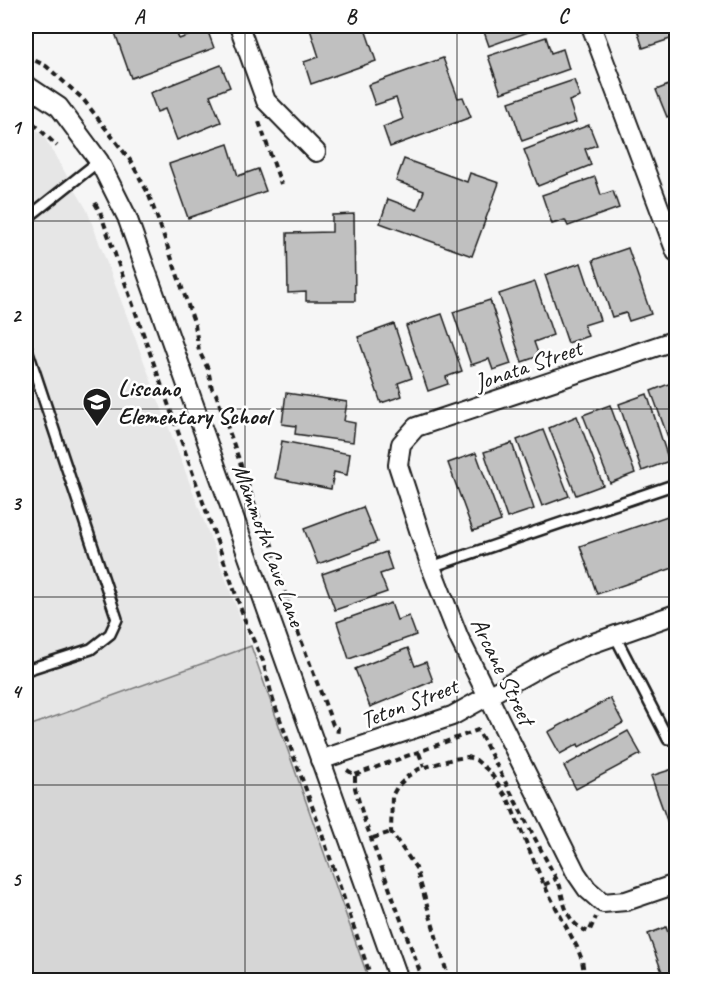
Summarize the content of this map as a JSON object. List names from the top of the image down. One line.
{"streets":{"street":["Jonata Street","Mammoth Cave Lane","Arcane Street","Teton Street"]},"crossings":[["Jonata Street","Arcane Street"],["Mammoth Cave Lane","Teton Street"],["Arcane Street","Teton Street"]],"places":{"school or university":["Liscano Elementary School"]},"grid":{"columns":["A","B","C"],"rows":["1","2","3","4","5"]}}
